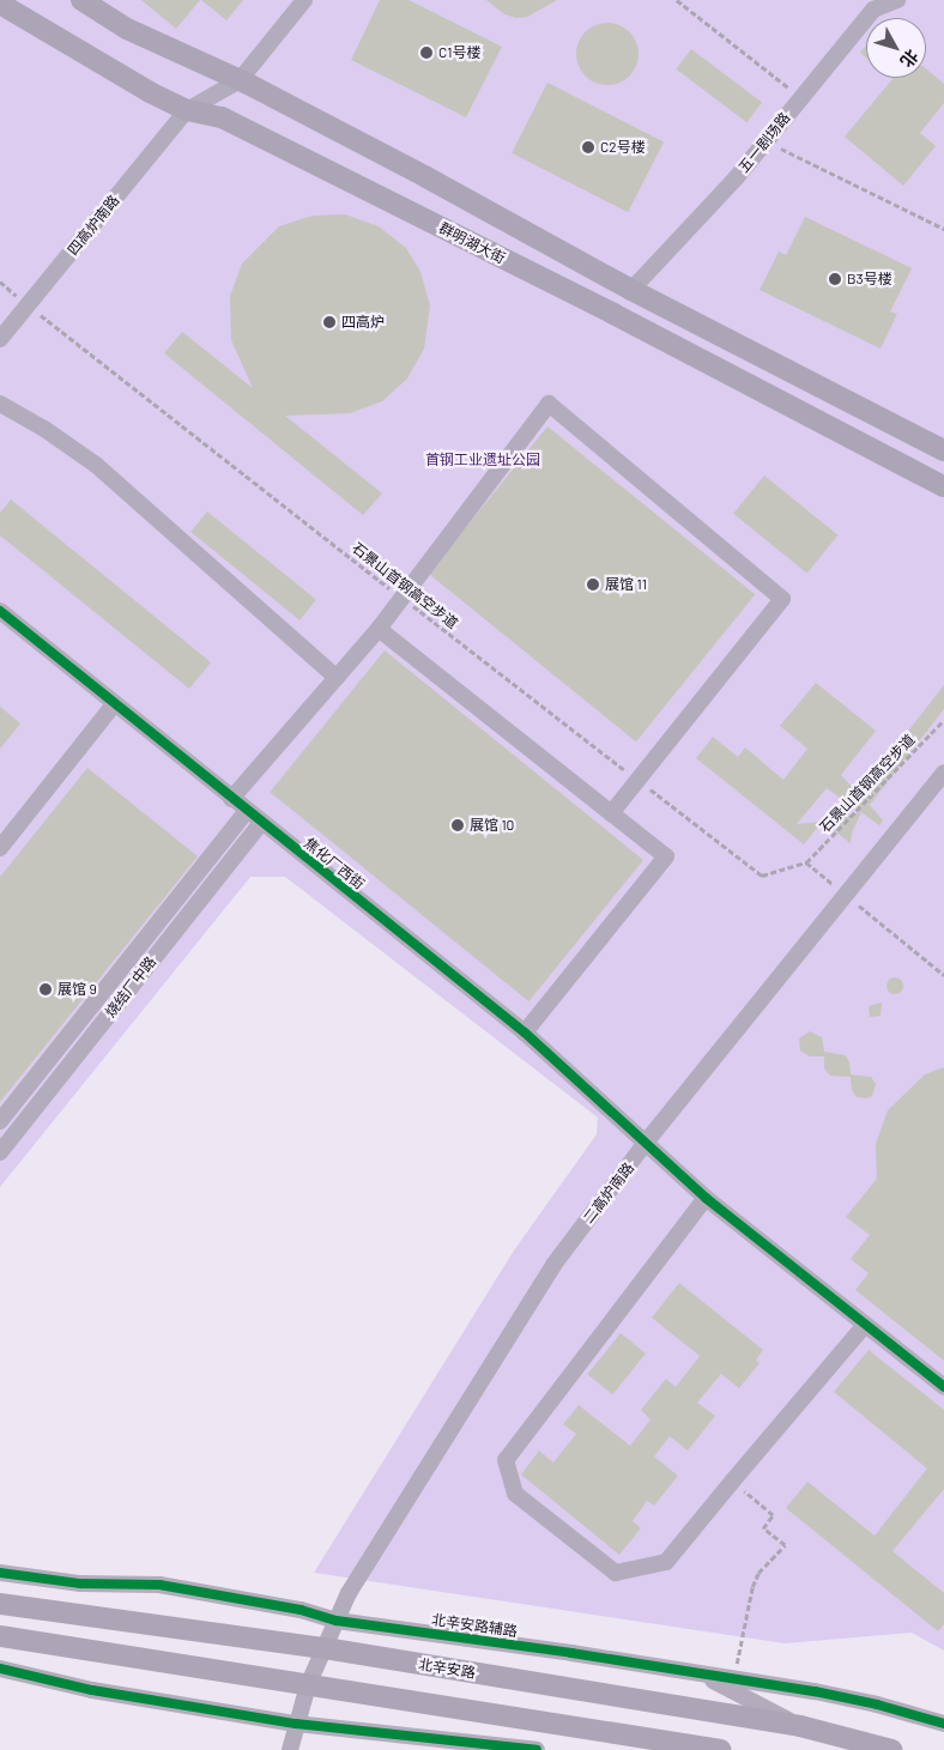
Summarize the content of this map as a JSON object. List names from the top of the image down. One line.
{"streets":{"main road":["群明湖大街","北辛安路"],"street":["五一剧场路","四高炉南路","焦化厂西街","烧结厂中路","二高炉南路","北辛安路辅路"],"path":["石景山首钢高空步道"]},"crossings":[["四高炉南路","群明湖大街"],["焦化厂西街","烧结厂中路"],["焦化厂西街","二高炉南路"],["二高炉南路","北辛安路辅路"],["二高炉南路","北辛安路"]],"parks":["首钢工业遗址公园"],"places":["C1号楼","C2号楼","B3号楼","四高炉","展馆 11","展馆 10","展馆 9"],"north":"bottom right"}
